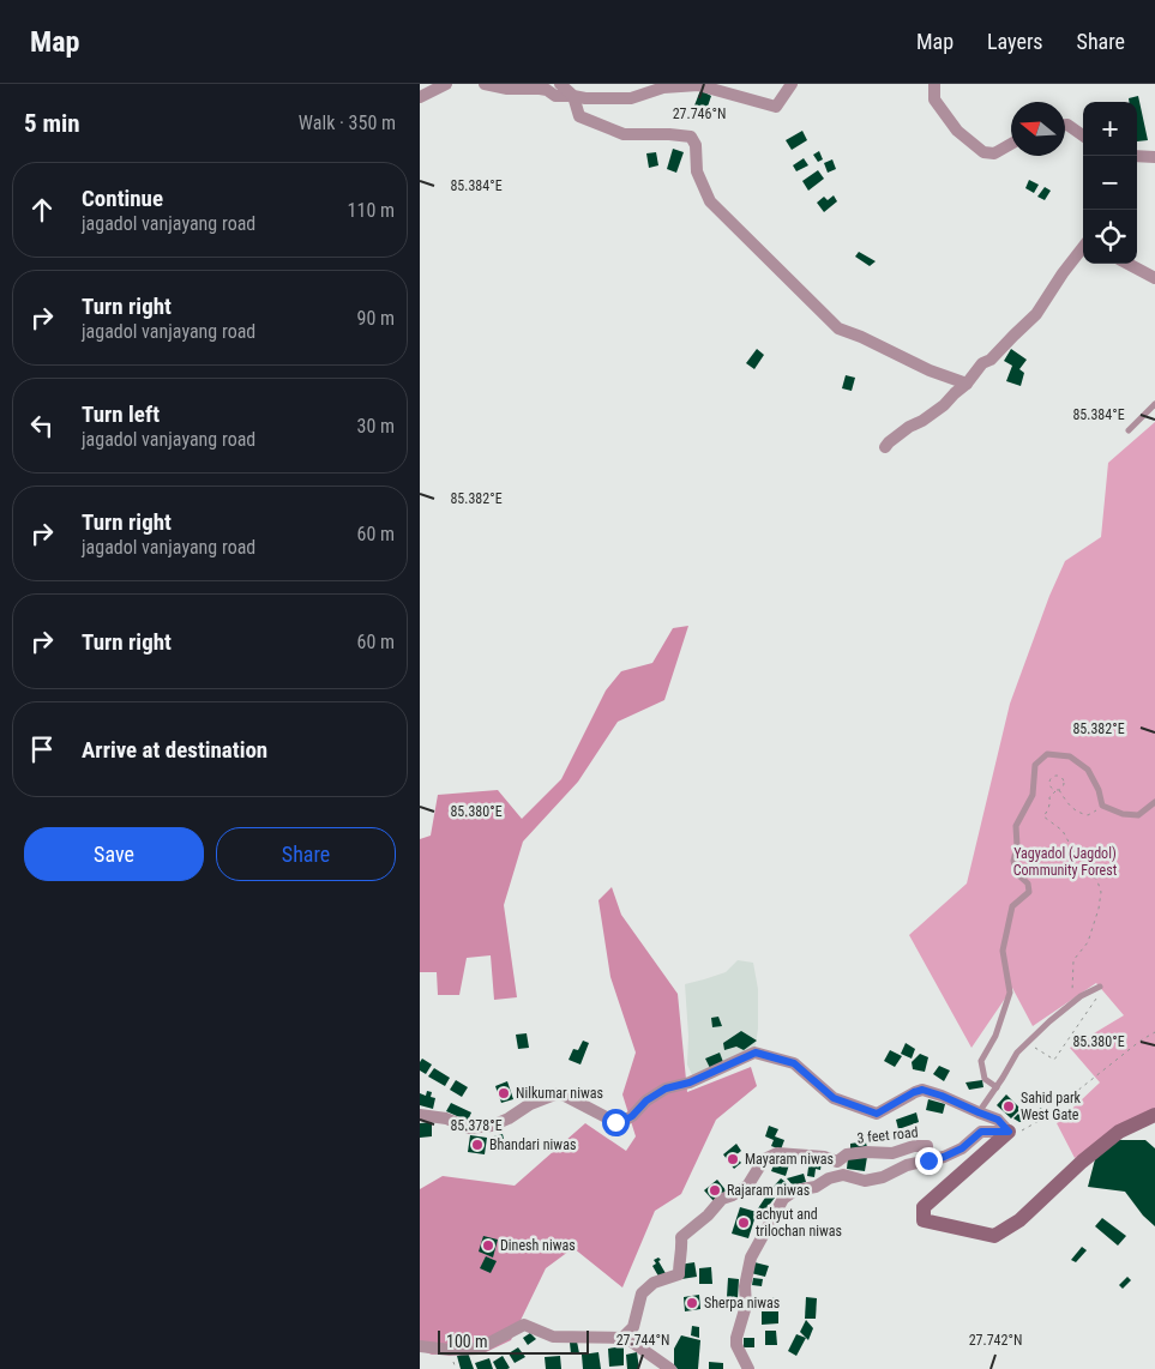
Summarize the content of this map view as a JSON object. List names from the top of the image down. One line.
{"streets":{"street":["3 feet road"]},"parks":["Yagyadol (Jagdol) Community Forest"],"places":["Nilkumar niwas","Sahid park West Gate","Bhandari niwas","Mayaram niwas","Rajaram niwas","achyut and trilochan niwas","Dinesh niwas","Sherpa niwas"],"scale_bar":"100 m","north":"left","page":{"header":"Map","nav":["Map","Layers","Share"],"heading":["5 min","Walk · 350 m"],"map_buttons":["+","−"],"list":[["Continue","jagadol vanjayang road","110 m"],["Turn right","jagadol vanjayang road","90 m"],["Turn left","jagadol vanjayang road","30 m"],["Turn right","jagadol vanjayang road","60 m"],["Turn right","60 m"],"Arrive at destination"],"buttons":["Save","Share"],"scale":"100 m"},"coordinates":["27.746°N","85.384°E","85.382°E","85.380°E","85.378°E","27.744°N","27.742°N"]}
